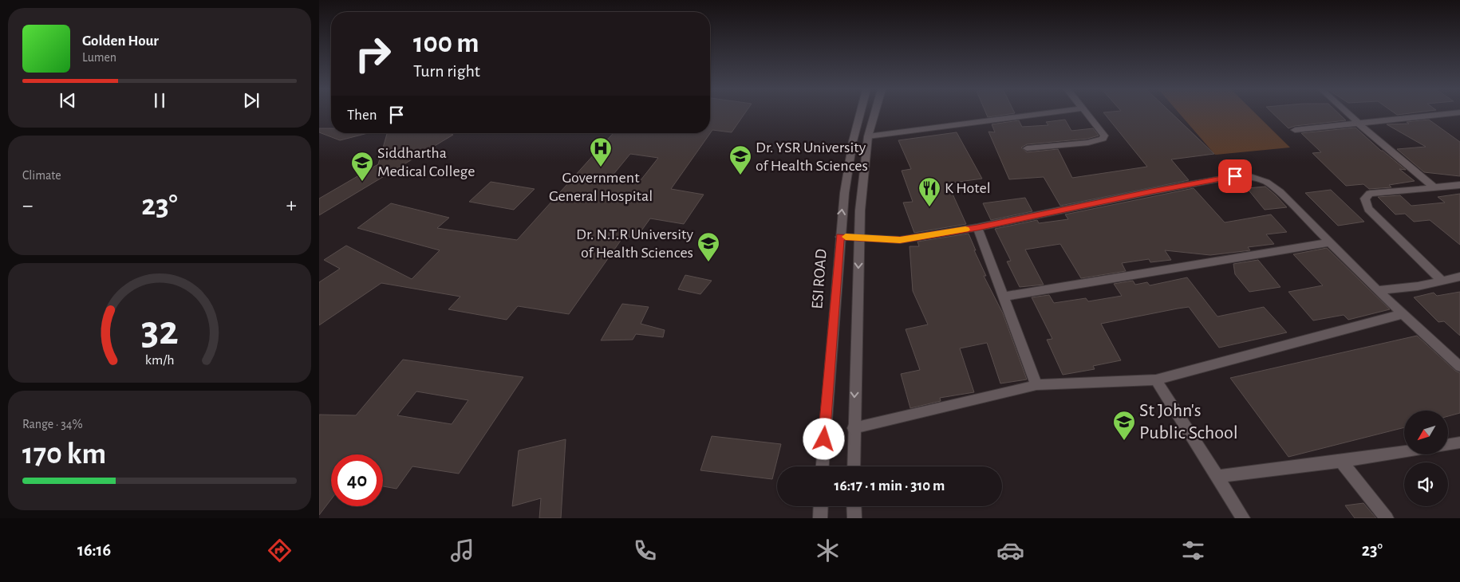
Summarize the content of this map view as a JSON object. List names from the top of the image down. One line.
{"streets":{"street":["ESI ROAD"]},"places":{"hospital":["Government General Hospital"],"school or university":["Dr. YSR University of Health Sciences","Siddhartha Medical College","Dr. N.T.R University of Health Sciences","St John's Public School"],"restaurant":["K Hotel"]},"north":"bottom left","page":{"turn":["100 m","Turn right"],"song":["Golden Hour","Lumen"],"then":"Then","tile":["Climate",["Range · 34%","170 km"]],"heat":["−","23°","+"],"limit":"40","trip":"16:17 · 1 min · 310 m","tabs":["16:16","23°"],"gauge":["32","km/h"]}}
